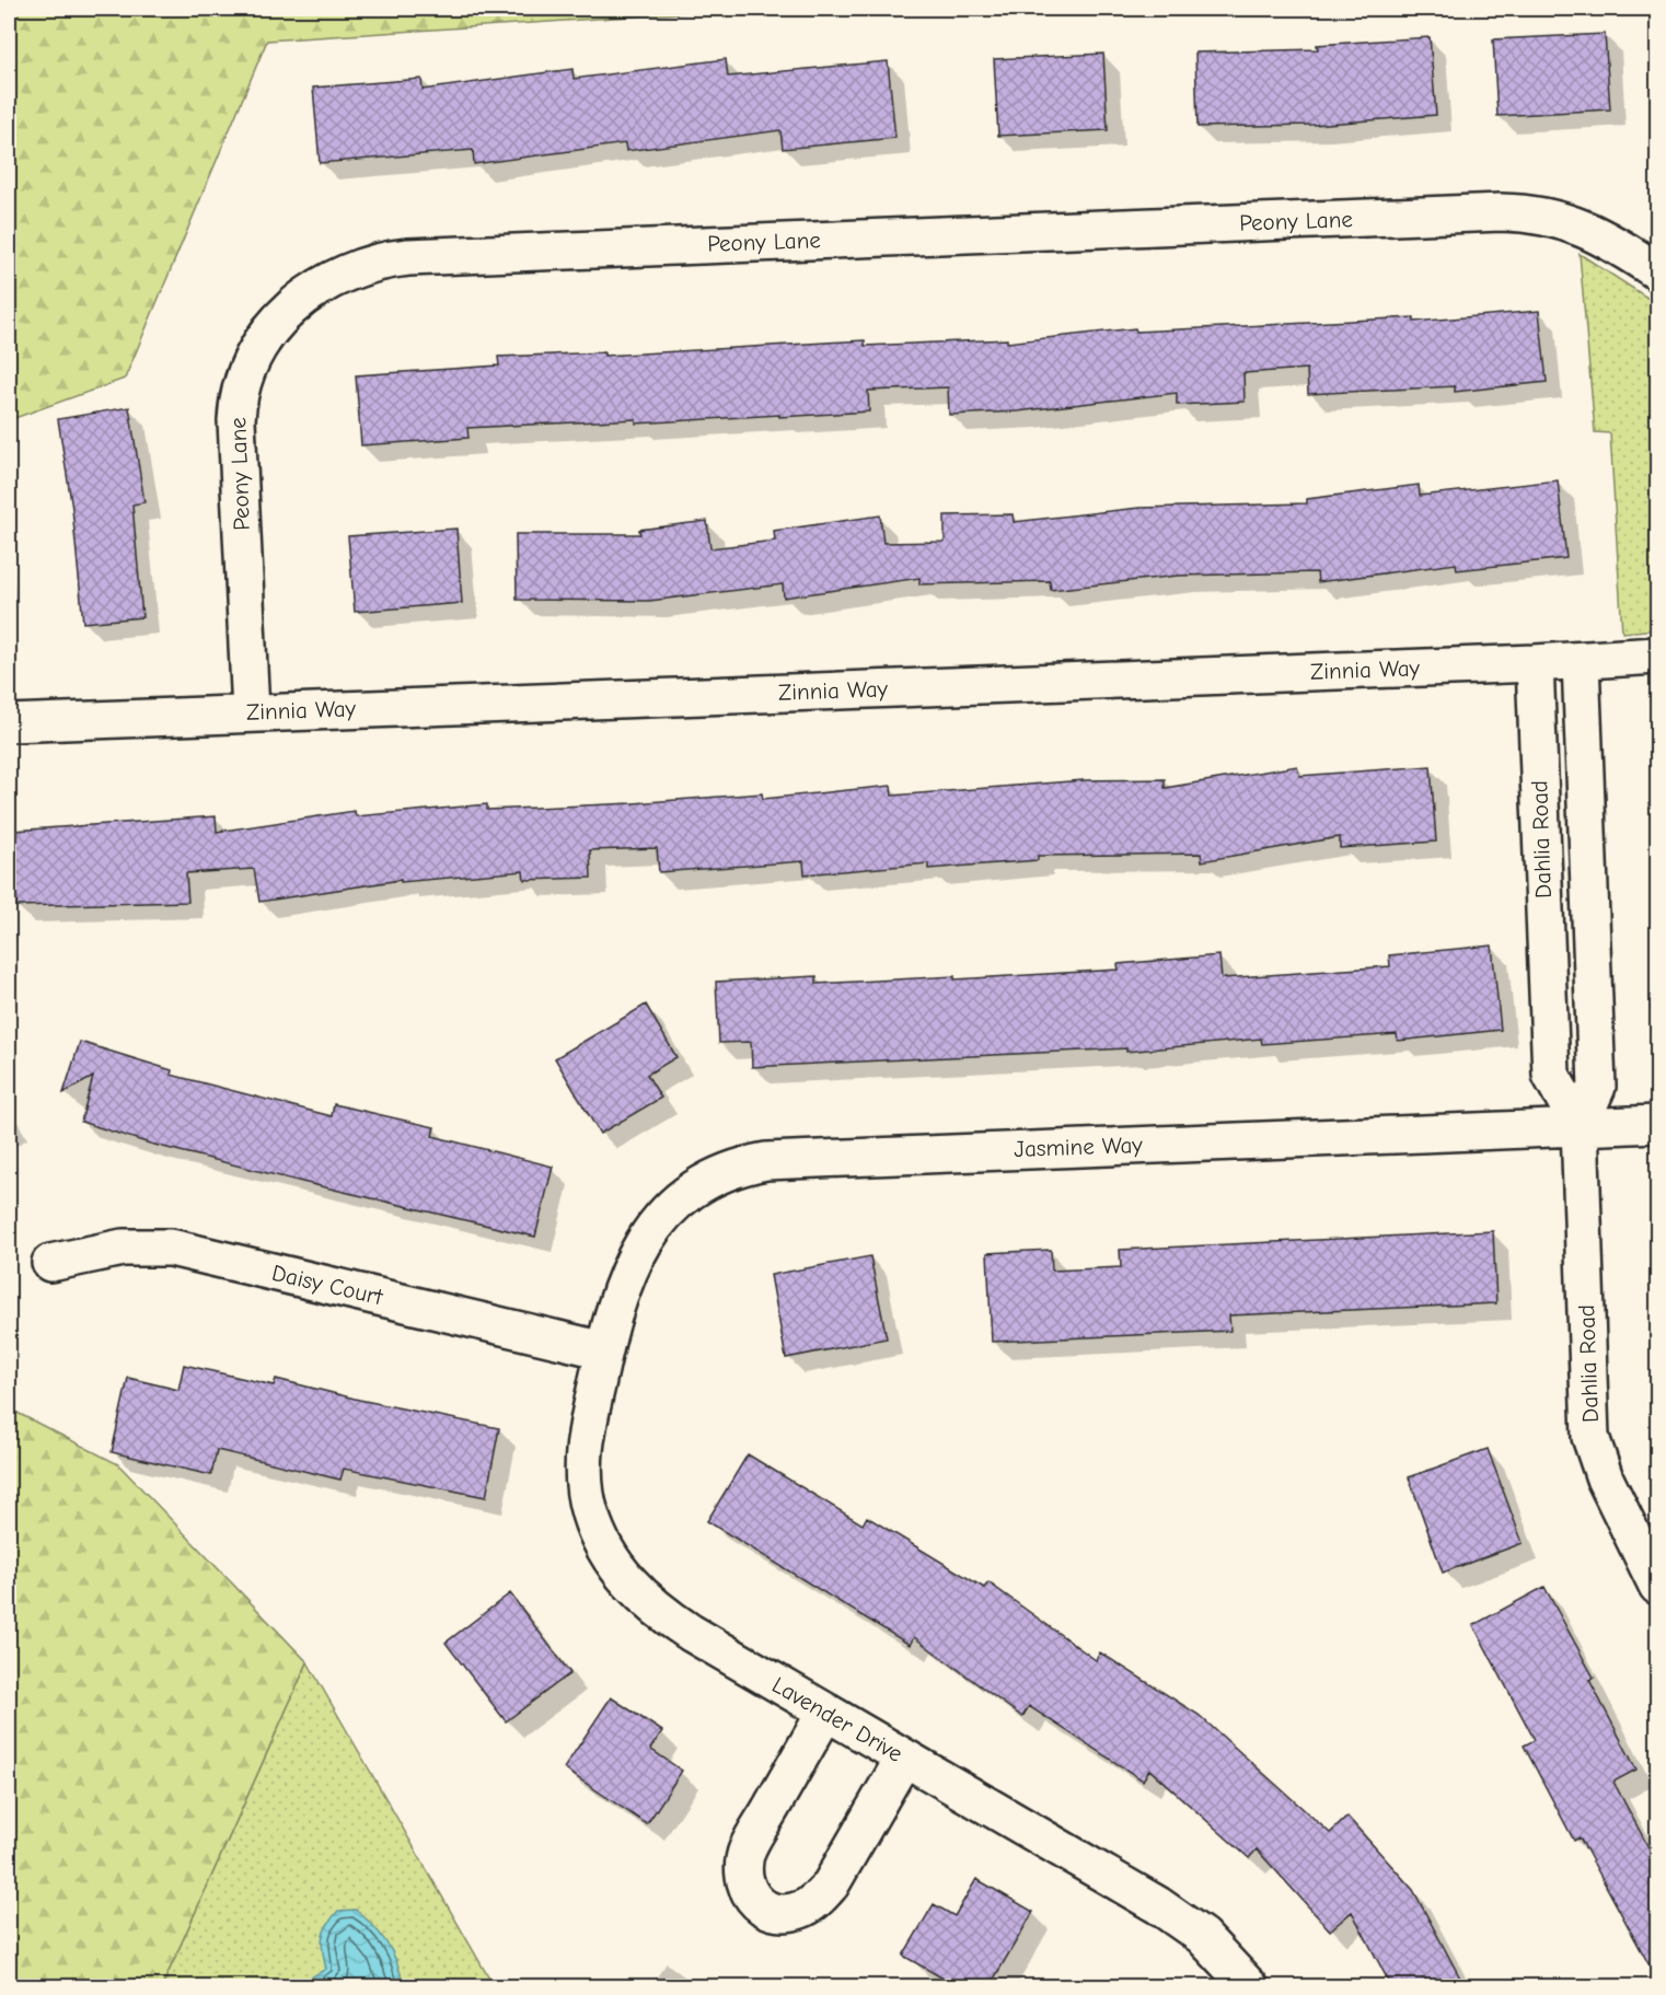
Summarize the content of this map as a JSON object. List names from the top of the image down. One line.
{"streets":{"street":["Peony Lane","Zinnia Way","Dahlia Road","Jasmine Way","Daisy Court","Lavender Drive"]},"crossings":[["Peony Lane","Zinnia Way"],["Zinnia Way","Dahlia Road"],["Dahlia Road","Jasmine Way"],["Jasmine Way","Daisy Court"],["Jasmine Way","Lavender Drive"],["Daisy Court","Lavender Drive"]]}
